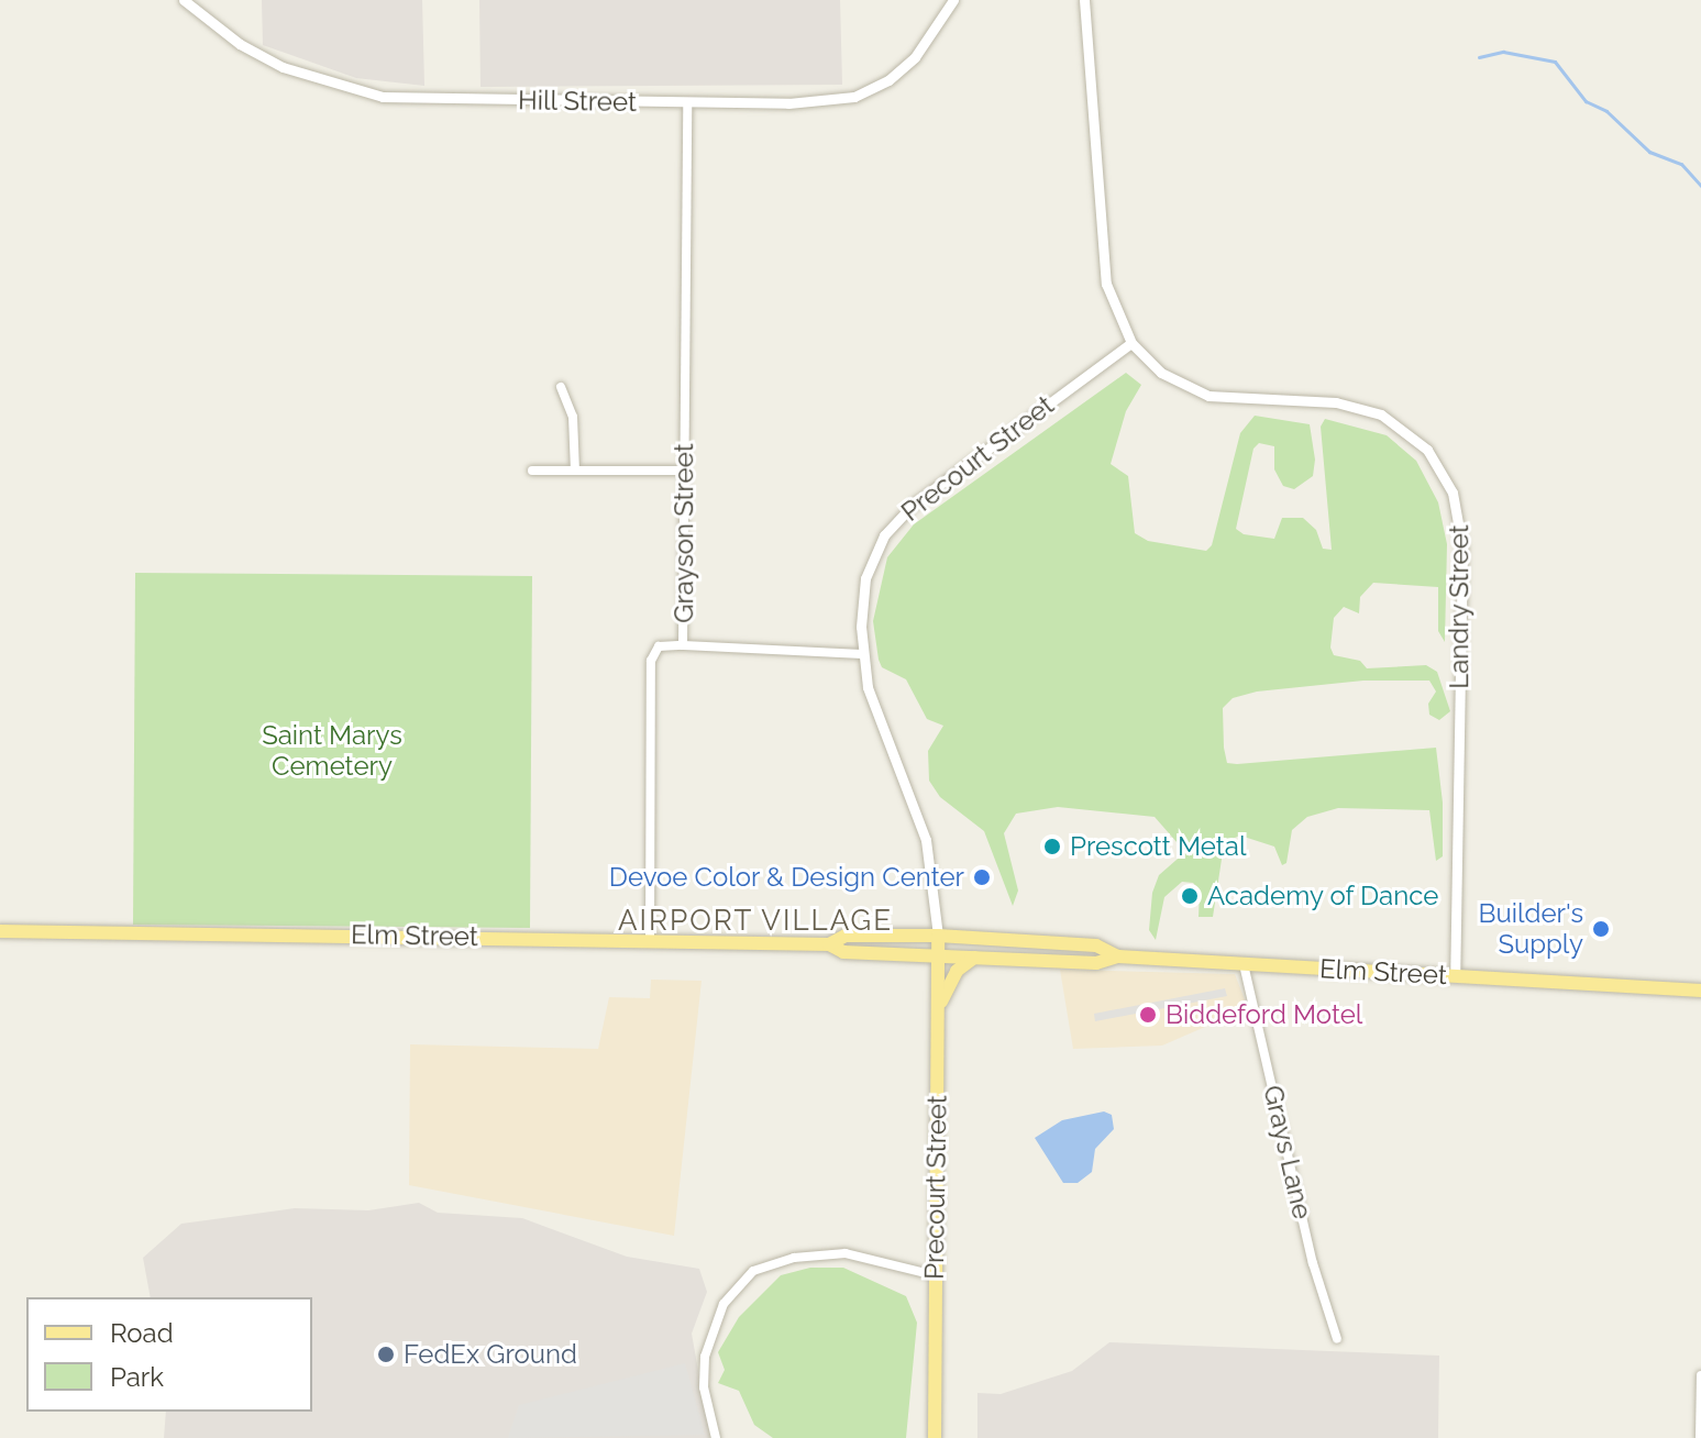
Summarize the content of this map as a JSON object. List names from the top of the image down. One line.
{"streets":{"main road":["Precourt Street","Elm Street"],"street":["Hill Street","Grayson Street","Landry Street","Grays Lane"]},"crossings":[["Hill Street","Grayson Street"],["Precourt Street","Landry Street"],["Precourt Street","Elm Street"],["Grayson Street","Elm Street"],["Landry Street","Elm Street"],["Elm Street","Grays Lane"]],"districts":["AIRPORT VILLAGE"],"parks":["Saint Marys Cemetery"],"places":["Prescott Metal","Devoe Color & Design Center","Academy of Dance","Builder's Supply","Biddeford Motel","FedEx Ground"],"legend":["Road","Park"]}
